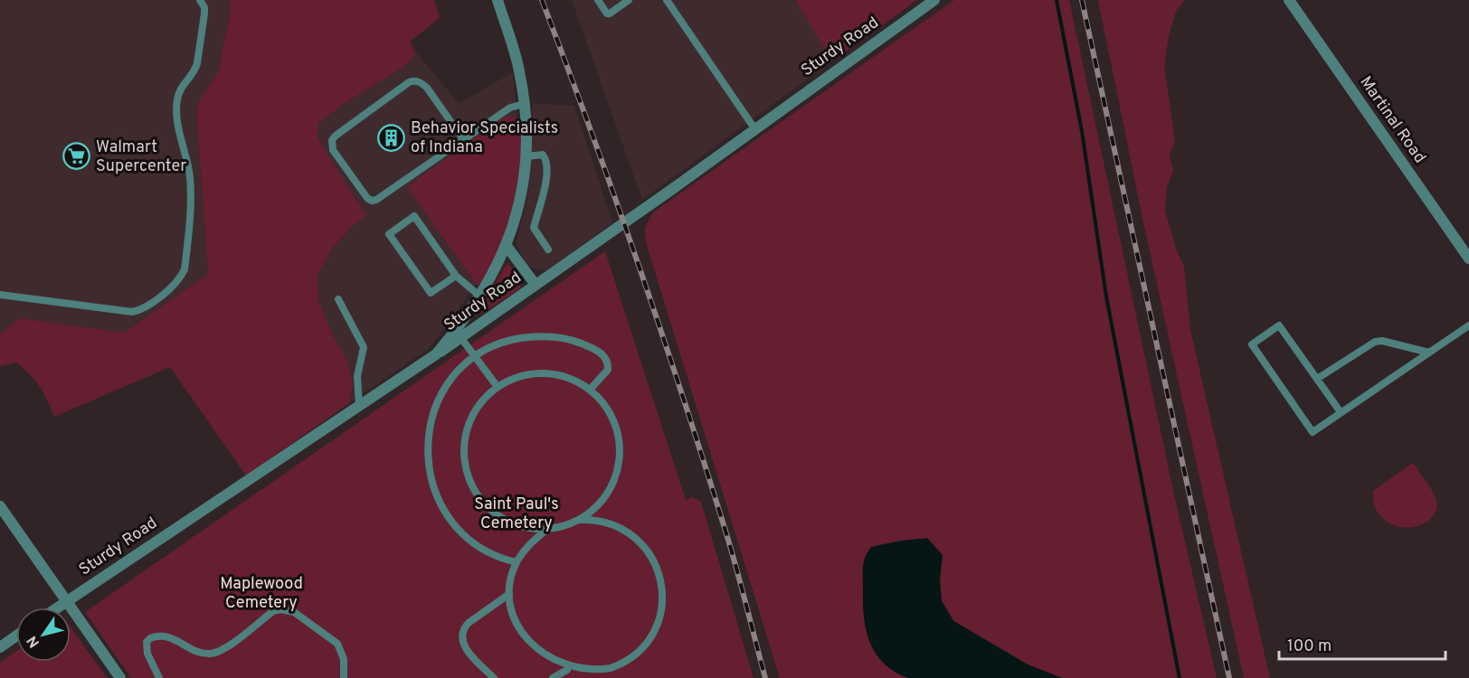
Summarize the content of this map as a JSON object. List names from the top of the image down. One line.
{"streets":{"street":["Sturdy Road","Martinal Road"]},"parks":["Saint Paul's Cemetery","Maplewood Cemetery"],"places":{"building":["Behavior Specialists of Indiana"],"supermarket":["Walmart Supercenter"]},"scale_bar":"100 m","north":"bottom left"}
